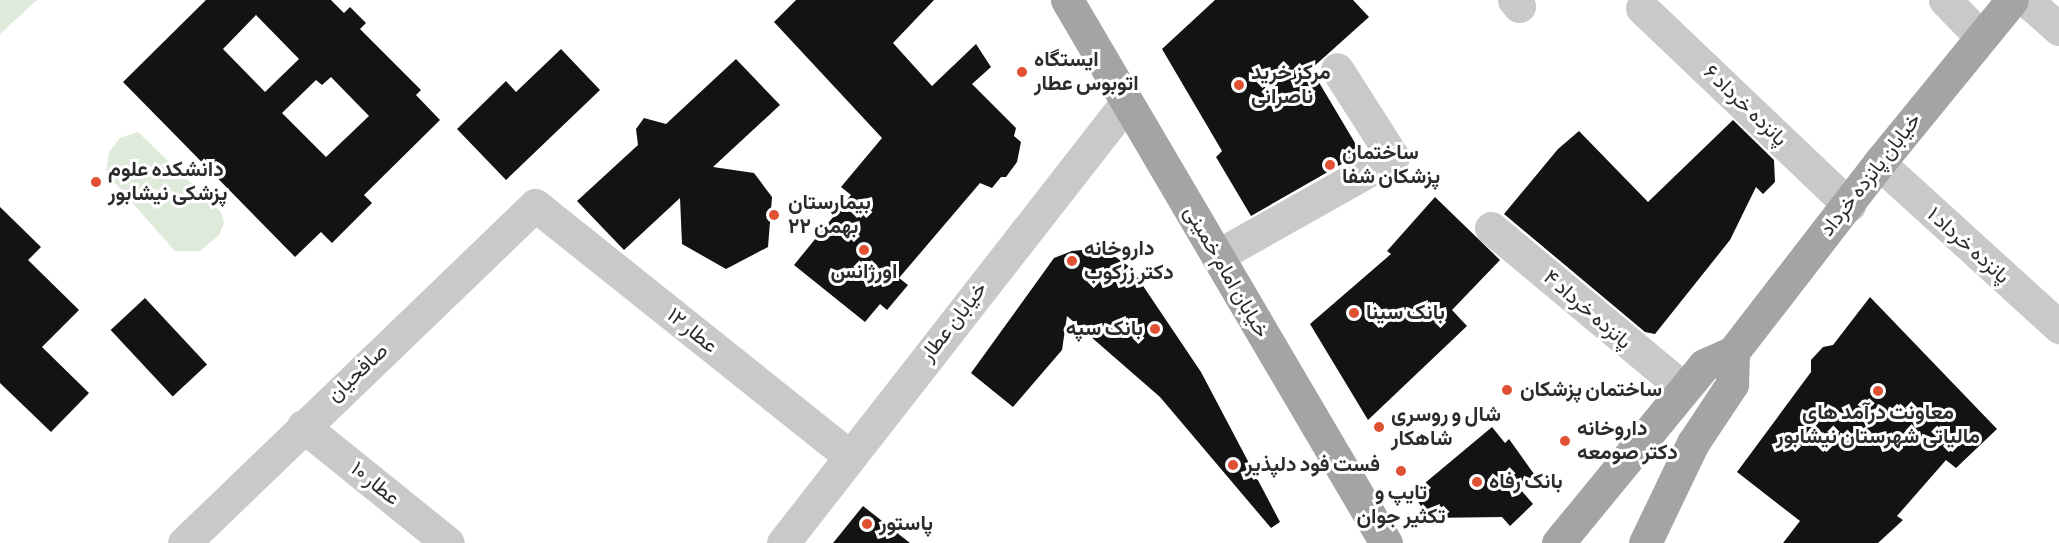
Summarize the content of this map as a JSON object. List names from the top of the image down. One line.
{"streets":{"main road":["خیابان پانزده خرداد","خیابان امام خمینی"],"street":["پانزده خرداد ۶","پانزده خرداد ۱","پانزده خرداد ۴","خیابان عطار","عطار ۱۲","صافحیان","عطار ۱۰"]},"crossings":[["پانزده خرداد ۶","خیابان پانزده خرداد"],["خیابان پانزده خرداد","پانزده خرداد ۱"],["خیابان پانزده خرداد","پانزده خرداد ۴"],["خیابان امام خمینی","خیابان عطار"],["خیابان عطار","عطار ۱۲"],["عطار ۱۲","صافحیان"],["صافحیان","عطار ۱۰"]],"places":["ایستگاه اتوبوس عطار","مرکز خرید ناصرانی","ساختمان پزشکان شفا","دانشکده علوم پزشکی نیشابور","بیمارستان ۲۲ بهمن","اورژانس","داروخانه دکتر زرکوب","بانک سینا","بانک سپه","ساختمان پزشکان","معاونت درآمد های مالیاتی شهرستان نیشابور","شال و روسری شاهکار","داروخانه دکتر صومعه","فست فود دلپذیر","تایپ و تکثیر جوان","بانک رفاه","پاستور"]}
